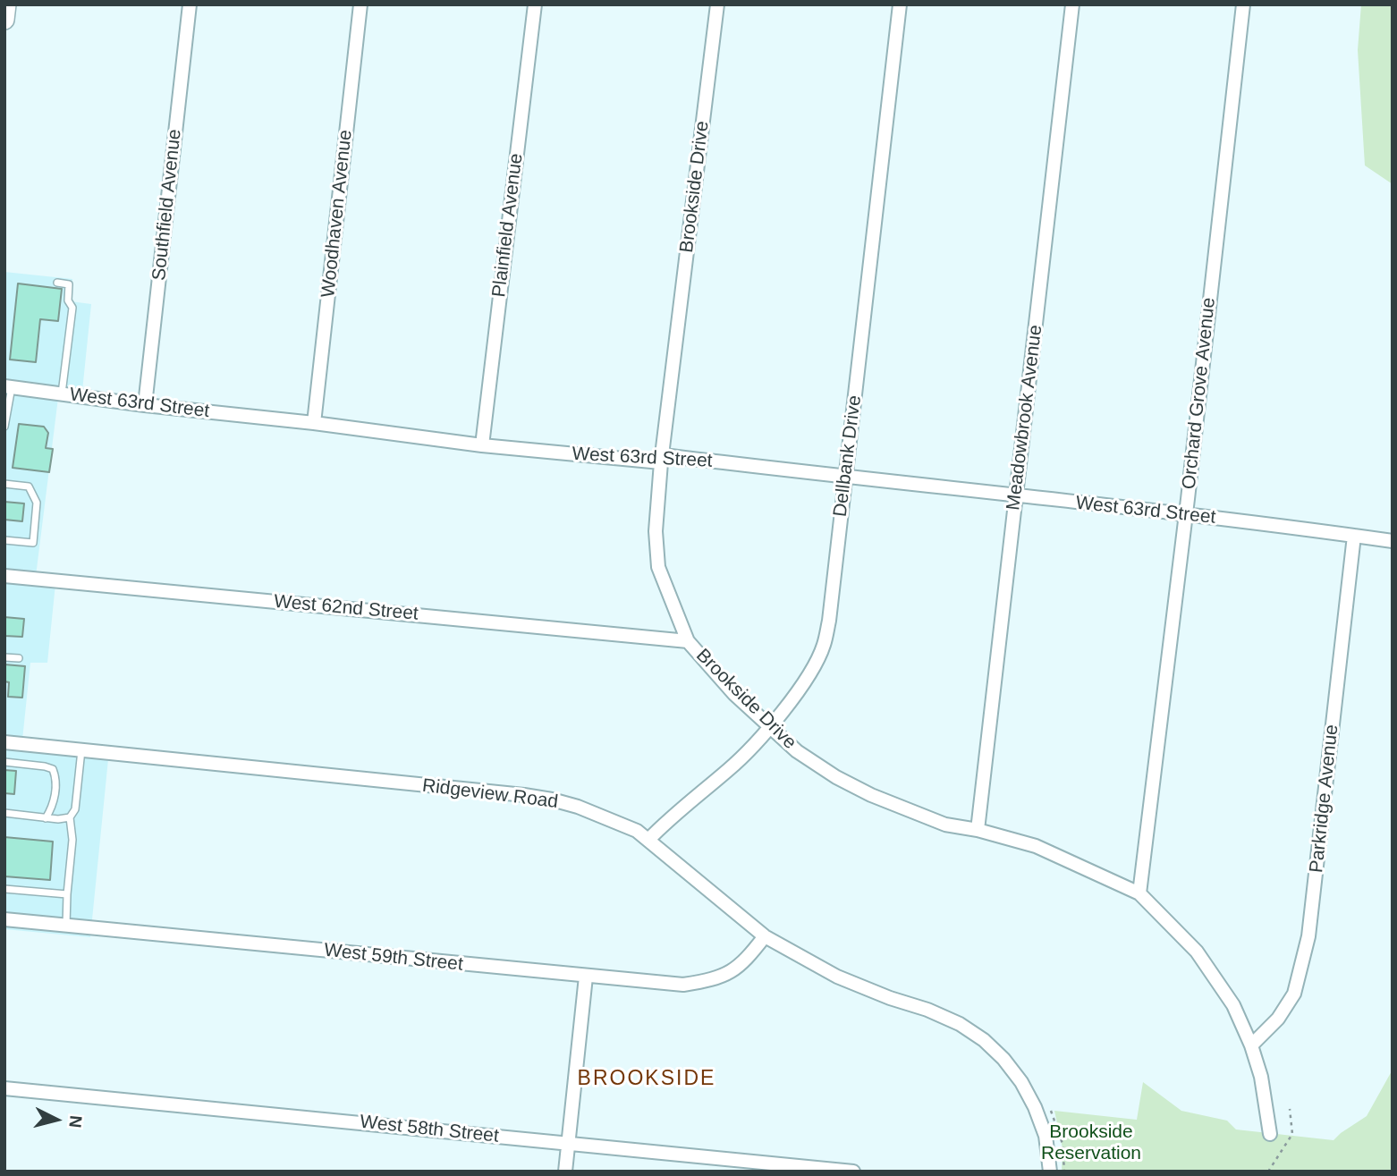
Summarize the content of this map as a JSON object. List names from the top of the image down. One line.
{"streets":{"street":["Brookside Drive","Southfield Avenue","Woodhaven Avenue","Plainfield Avenue","Orchard Grove Avenue","West 63rd Street","Meadowbrook Avenue","Dellbank Drive","West 62nd Street","Ridgeview Road","Parkridge Avenue","West 59th Street","West 58th Street"]},"crossings":[["Brookside Drive","Orchard Grove Avenue"],["Brookside Drive","West 63rd Street"],["Brookside Drive","Meadowbrook Avenue"],["Brookside Drive","Dellbank Drive"],["Brookside Drive","West 62nd Street"],["Brookside Drive","Parkridge Avenue"],["Southfield Avenue","West 63rd Street"],["Woodhaven Avenue","West 63rd Street"],["Plainfield Avenue","West 63rd Street"],["Orchard Grove Avenue","West 63rd Street"],["West 63rd Street","Meadowbrook Avenue"],["West 63rd Street","Dellbank Drive"],["West 63rd Street","Parkridge Avenue"],["Dellbank Drive","Ridgeview Road"],["Ridgeview Road","West 59th Street"]],"districts":["BROOKSIDE"],"parks":["Brookside Reservation"],"north":"right"}
